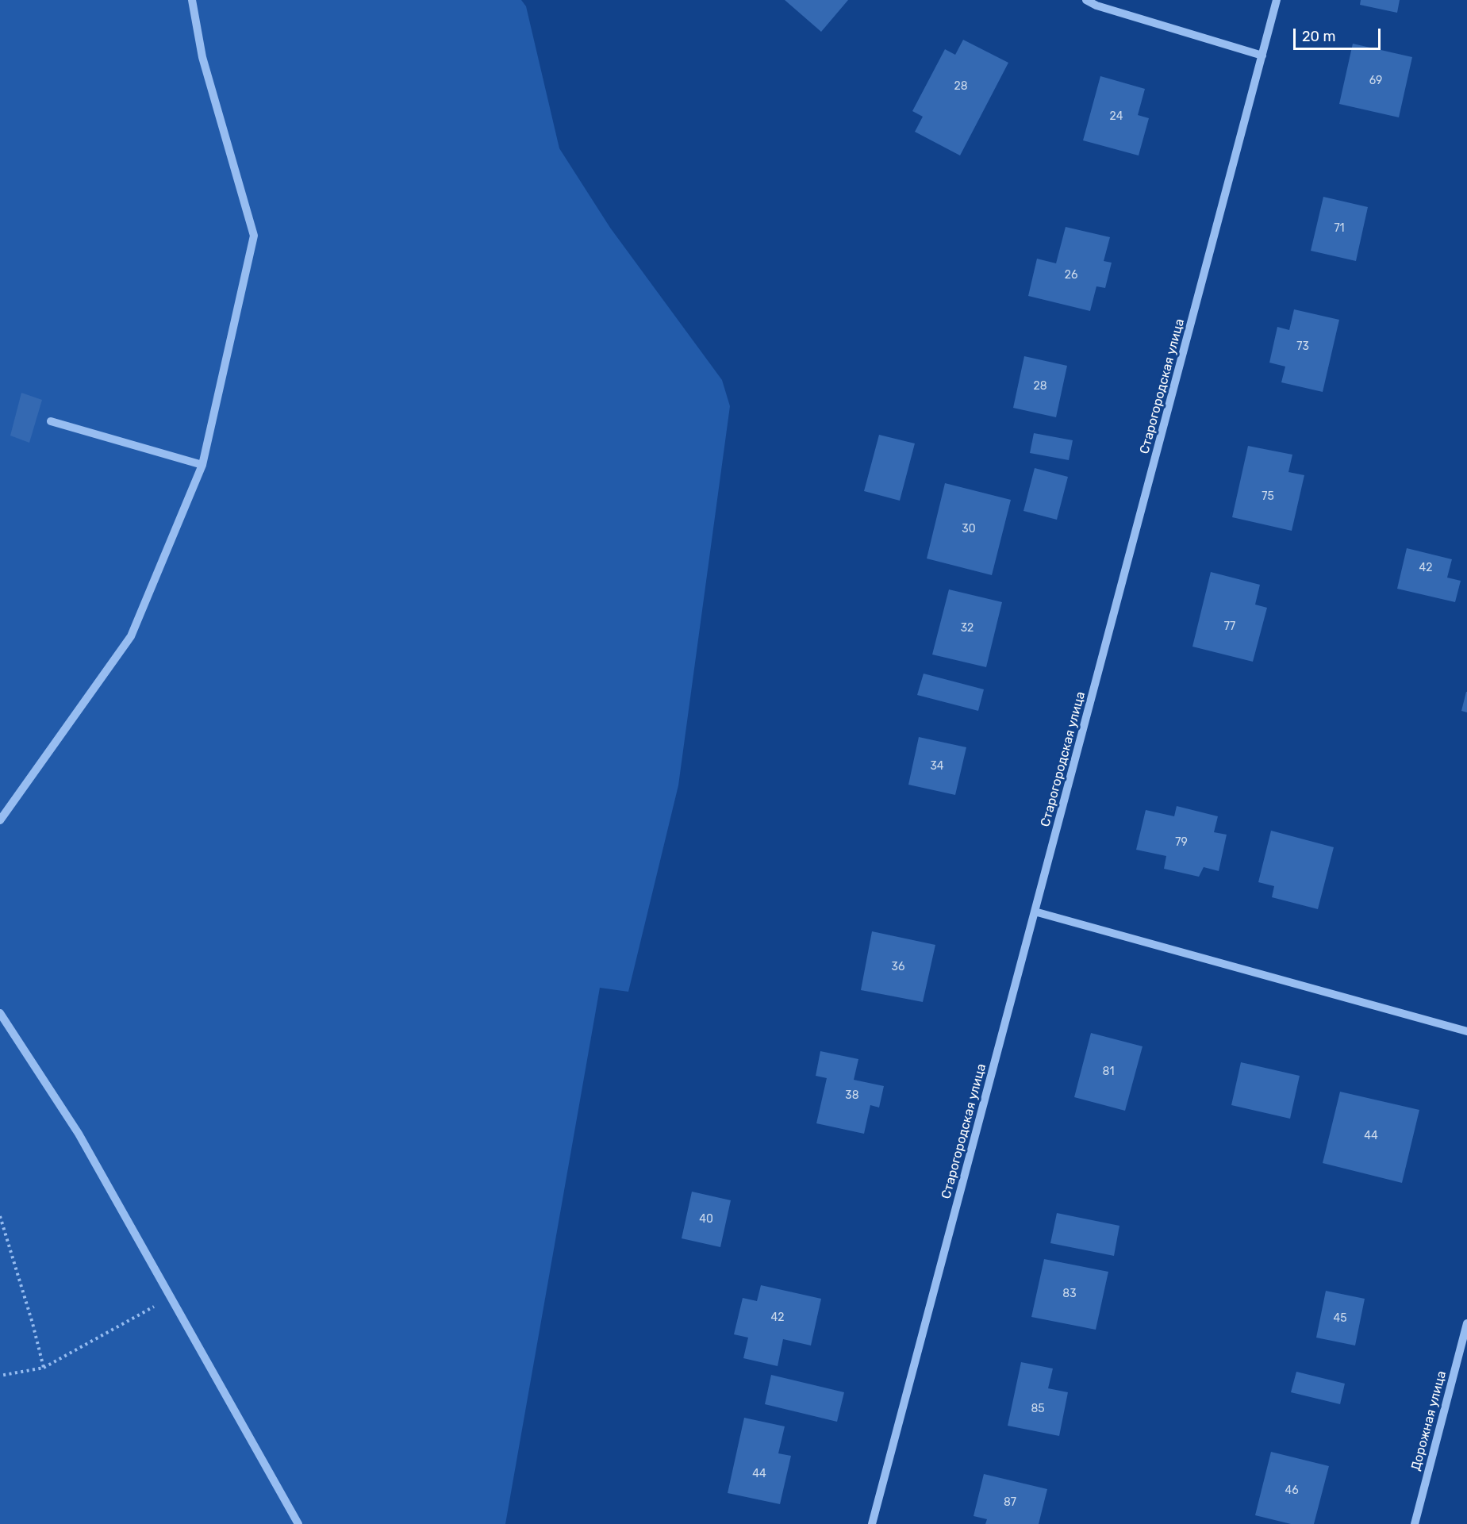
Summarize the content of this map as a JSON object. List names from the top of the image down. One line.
{"streets":{"street":["Старогородская улица","Дорожная улица"]},"house_numbers":["69","28","24","71","26","73","28","75","30","42","77","32","34","79","36","81","38","44","40","83","42","45","85","44","46","87"],"scale_bar":"20 m"}
